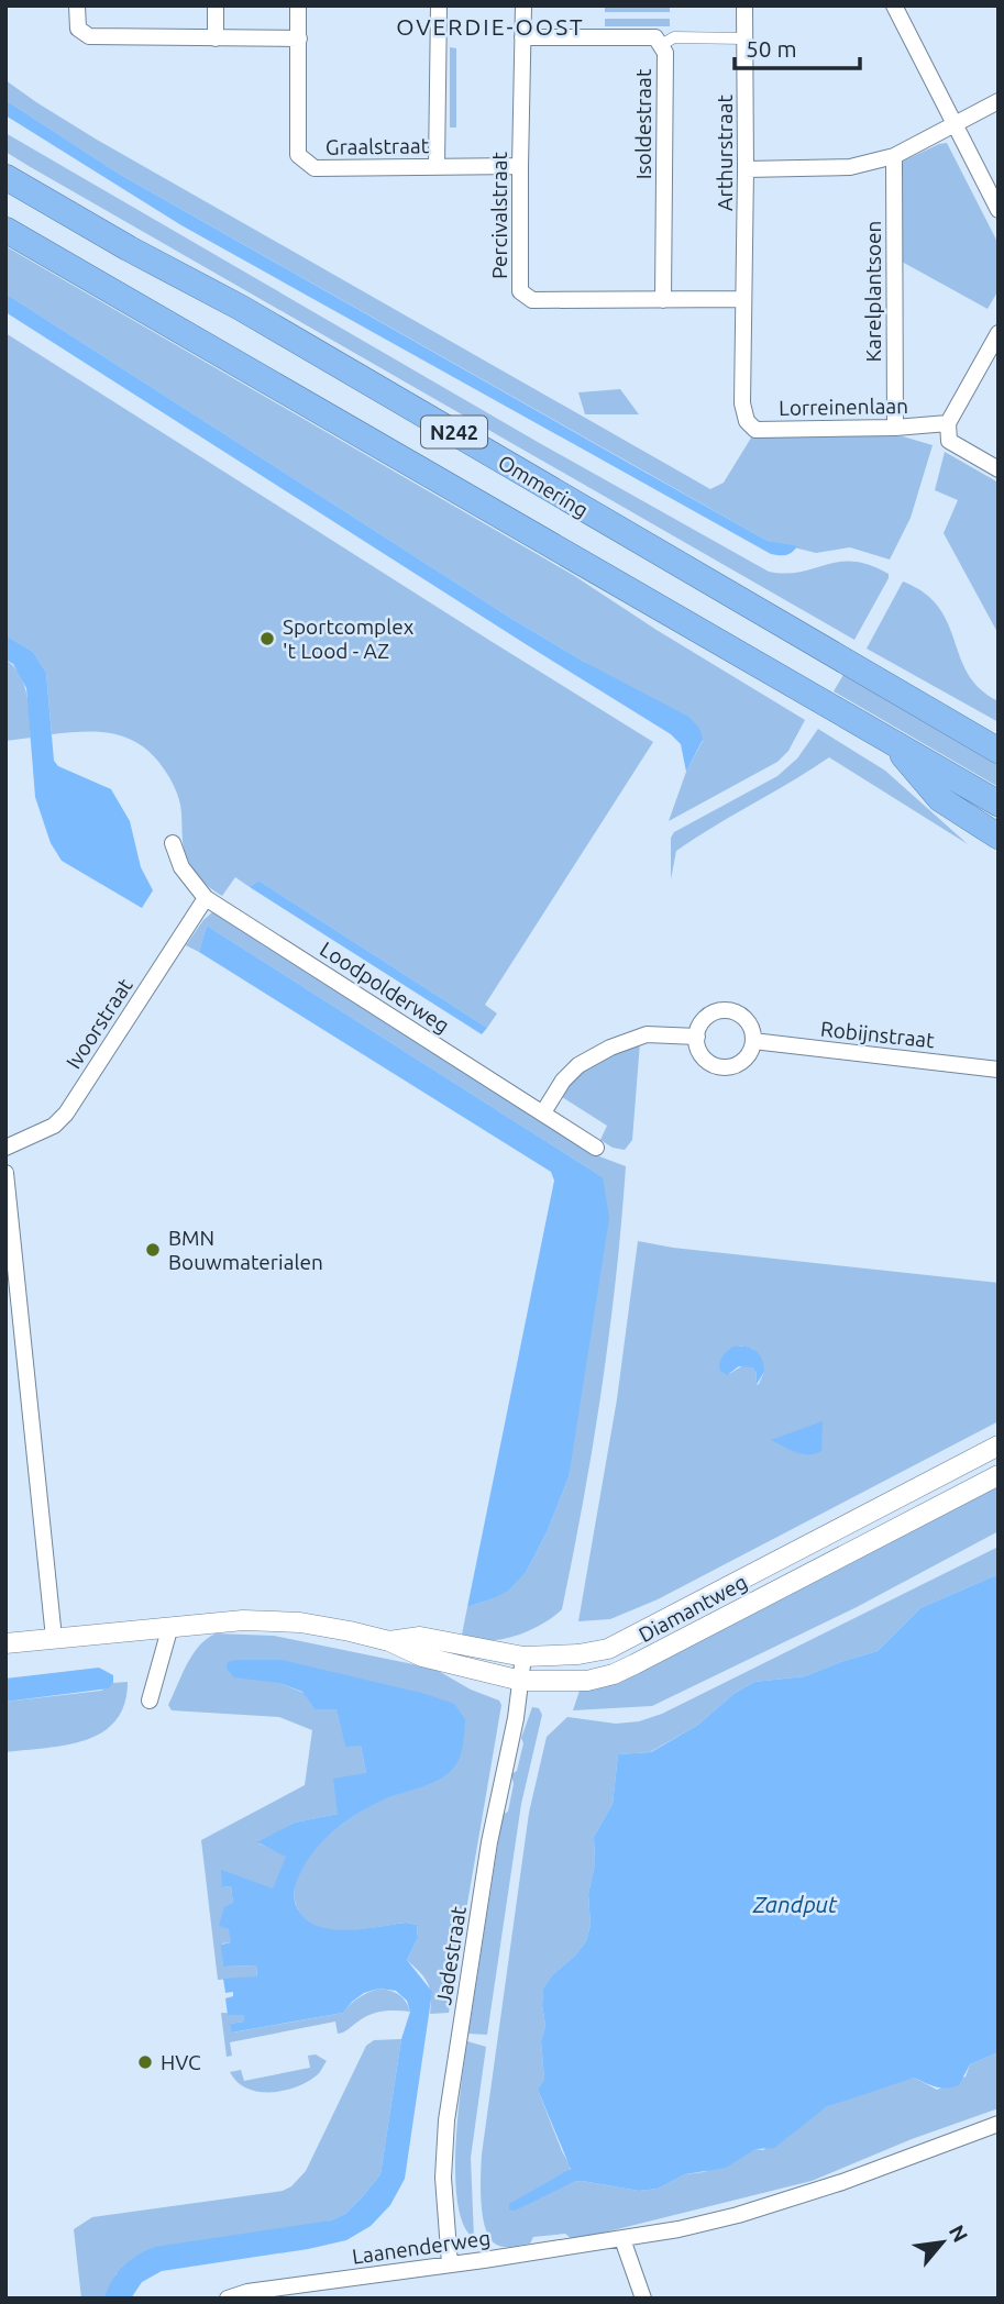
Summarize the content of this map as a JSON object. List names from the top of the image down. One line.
{"streets":{"highway":["N242","Ommering"],"street":["Isoldestraat","Graalstraat","Arthurstraat","Percivalstraat","Karelplantsoen","Lorreinenlaan","Loodpolderweg","Ivoorstraat","Robijnstraat","Diamantweg","Jadestraat","Laanenderweg"]},"crossings":[["Isoldestraat","Percivalstraat"],["Graalstraat","Percivalstraat"],["Arthurstraat","Percivalstraat"],["Arthurstraat","Lorreinenlaan"],["Percivalstraat","Lorreinenlaan"],["Karelplantsoen","Lorreinenlaan"],["N242","Ommering"],["Loodpolderweg","Ivoorstraat"],["Diamantweg","Jadestraat"],["Jadestraat","Laanenderweg"]],"districts":["OVERDIE-OOST"],"water":["Zandput"],"places":["Sportcomplex 't Lood - AZ","BMN Bouwmaterialen","HVC"],"scale_bar":"50 m","north":"top right"}
